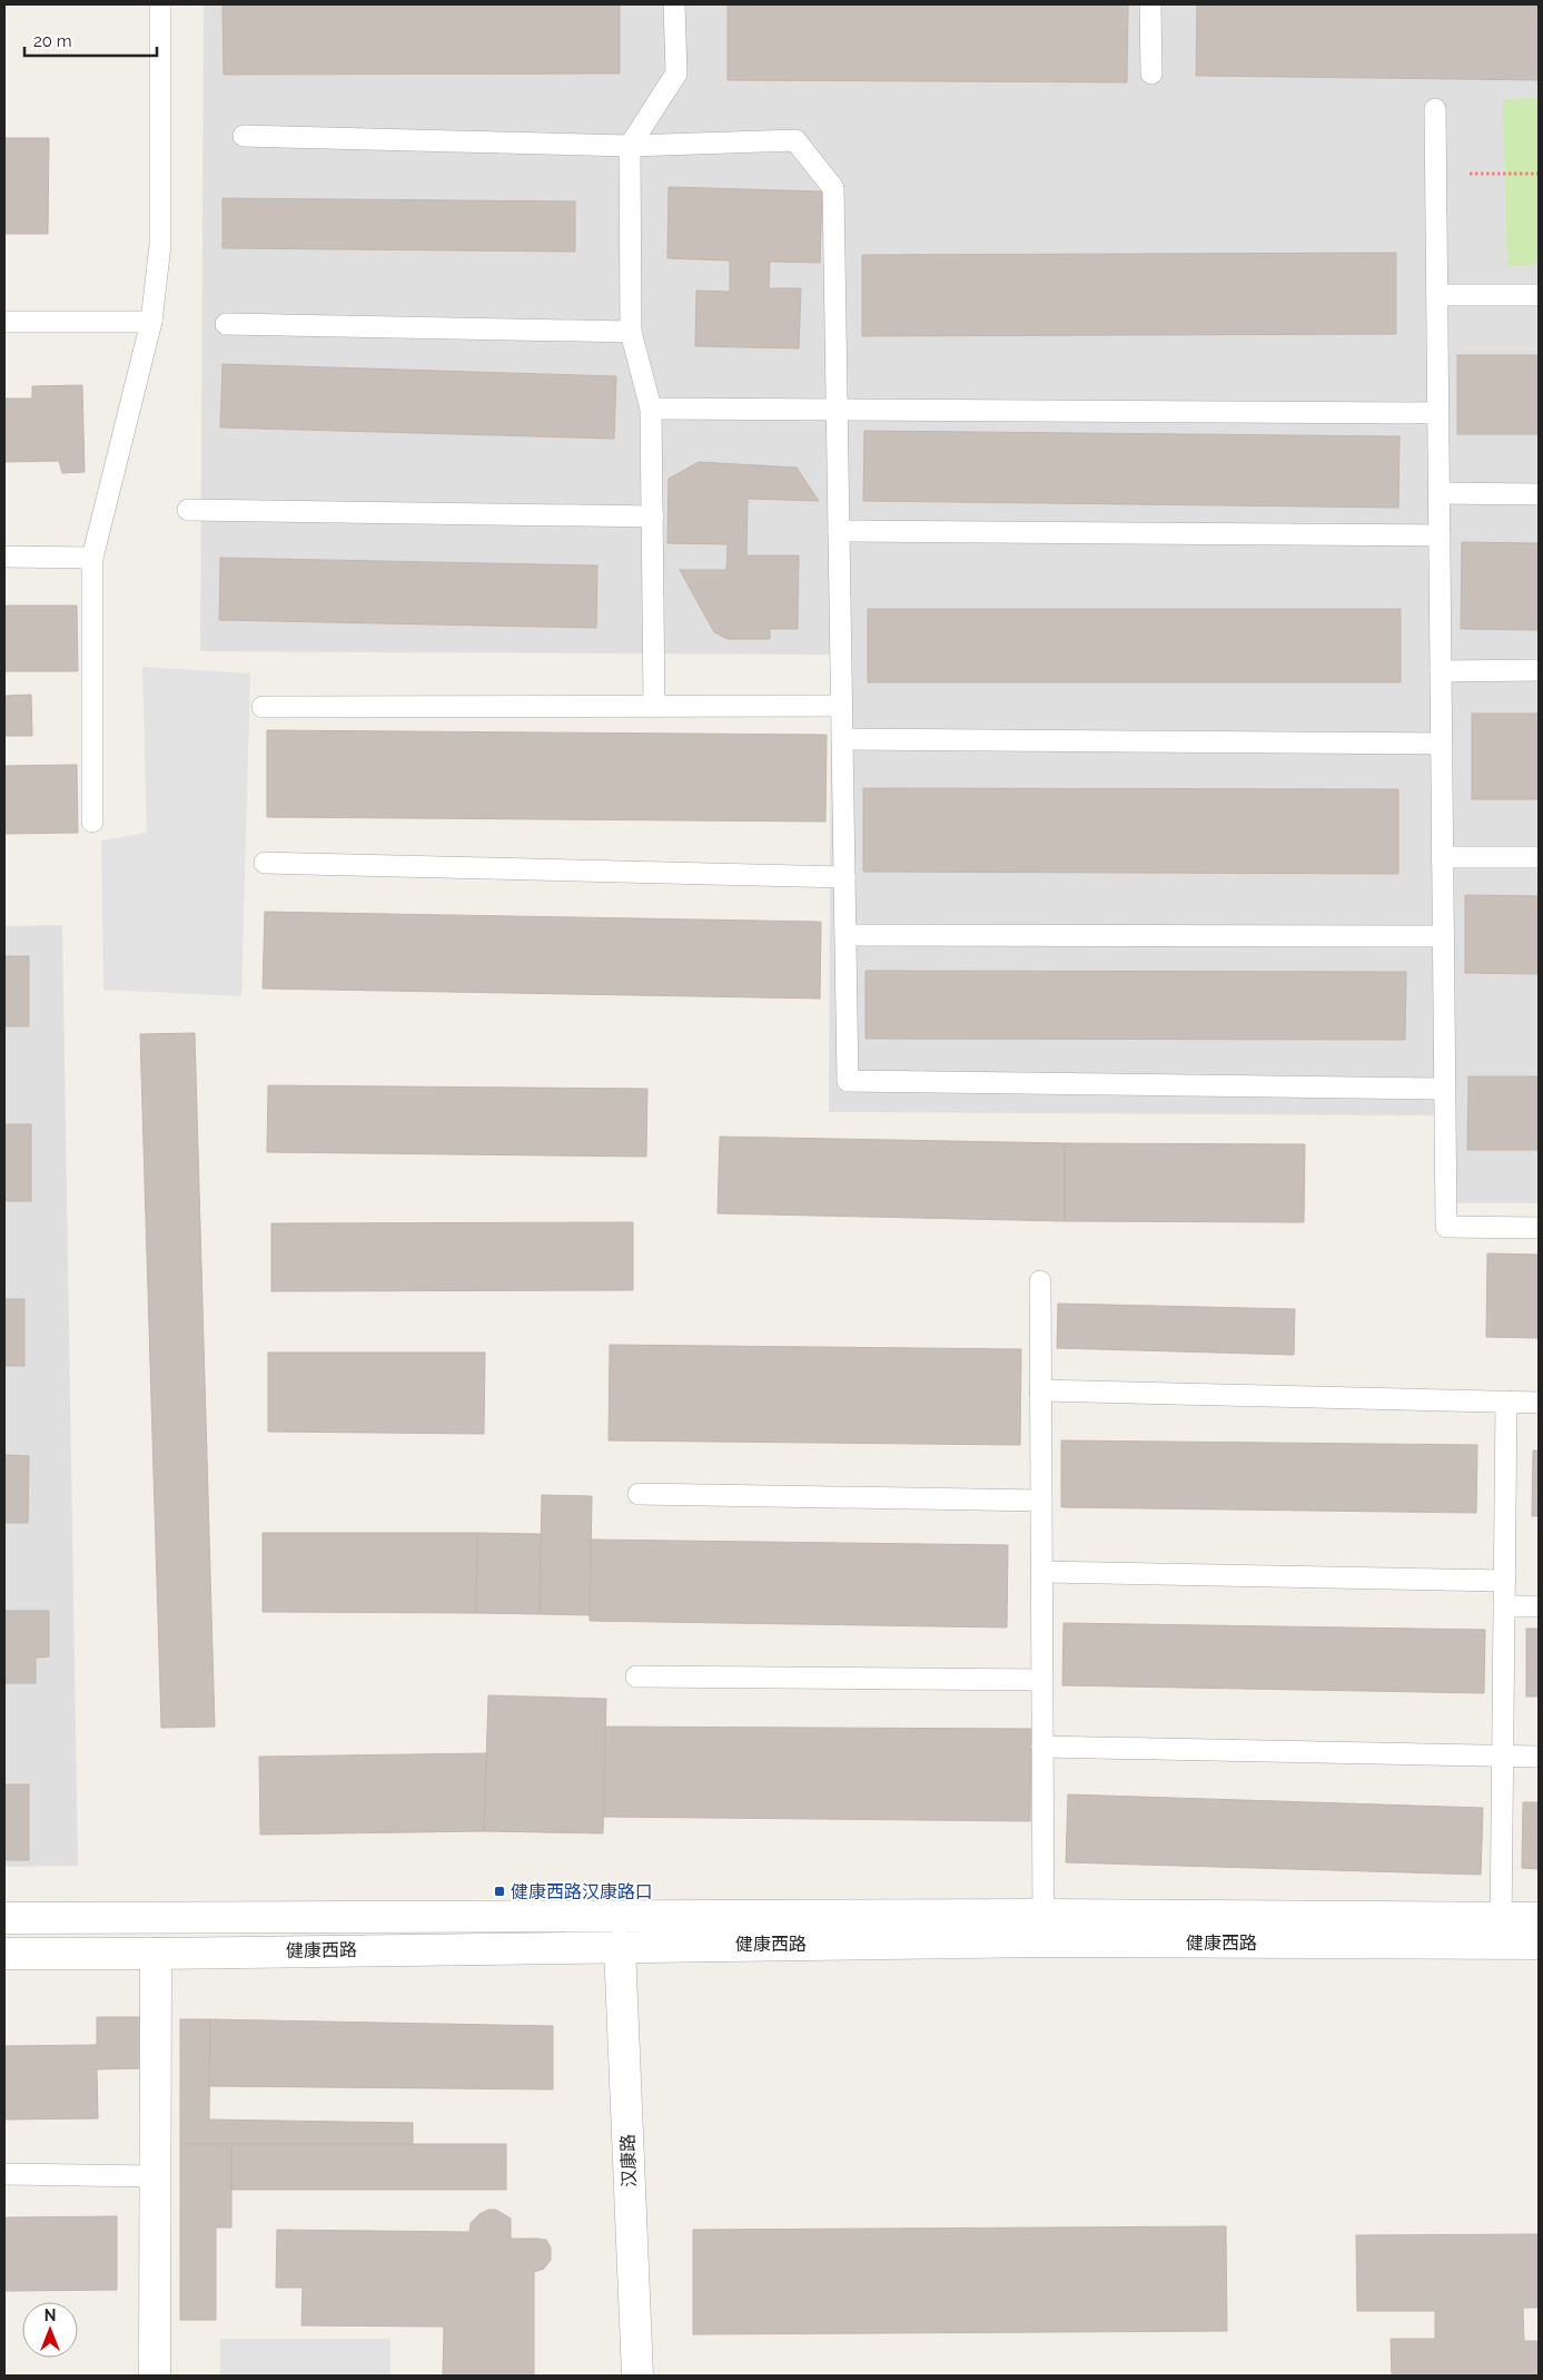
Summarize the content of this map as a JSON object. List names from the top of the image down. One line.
{"streets":{"street":["健康西路","汉康路"]},"crossings":[["健康西路","汉康路"]],"places":{"transit":["健康西路汉康路口"]},"scale_bar":"20 m","north":"top"}
